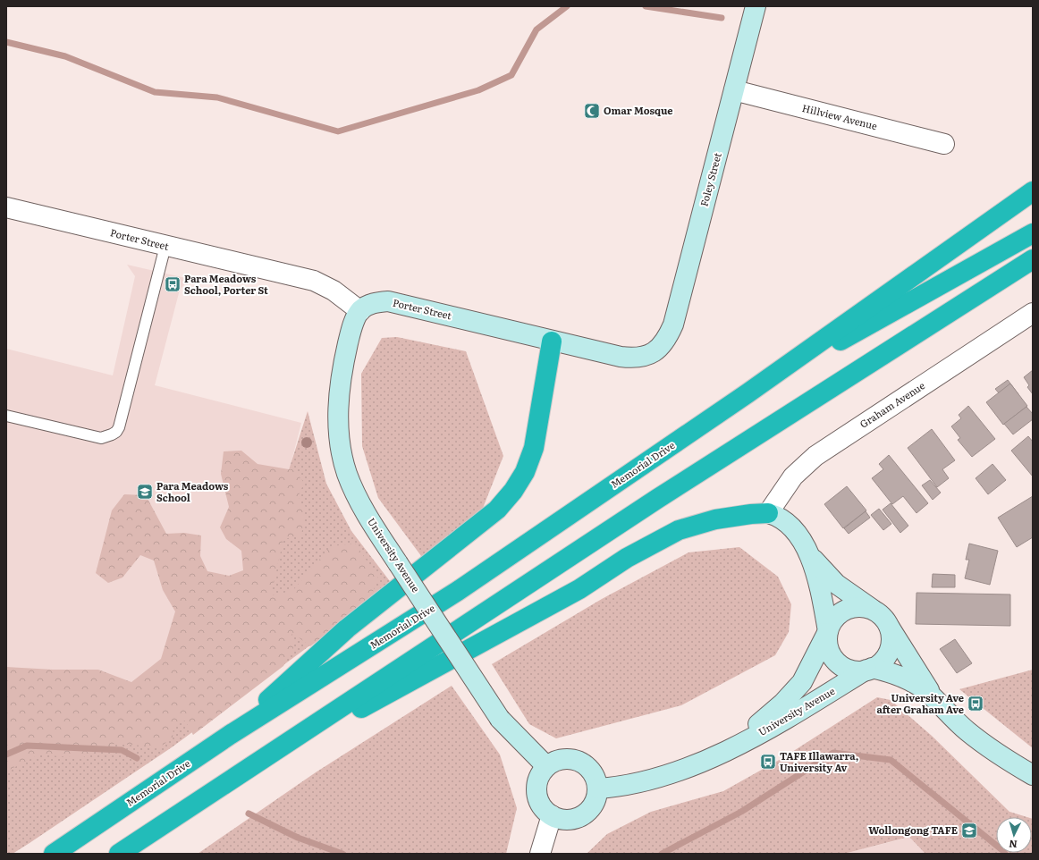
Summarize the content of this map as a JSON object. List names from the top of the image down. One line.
{"streets":{"highway":["Memorial Drive"],"main road":["Foley Street","Porter Street","University Avenue"],"street":["Hillview Avenue","Graham Avenue"]},"crossings":[["Hillview Avenue","Foley Street"],["Foley Street","Porter Street"],["Porter Street","University Avenue"]],"places":{"mosque":["Omar Mosque"],"bus stop":["Para Meadows School, Porter St","University Ave after Graham Ave","TAFE Illawarra, University Av"],"school or university":["Para Meadows School","Wollongong TAFE"]},"north":"bottom"}
